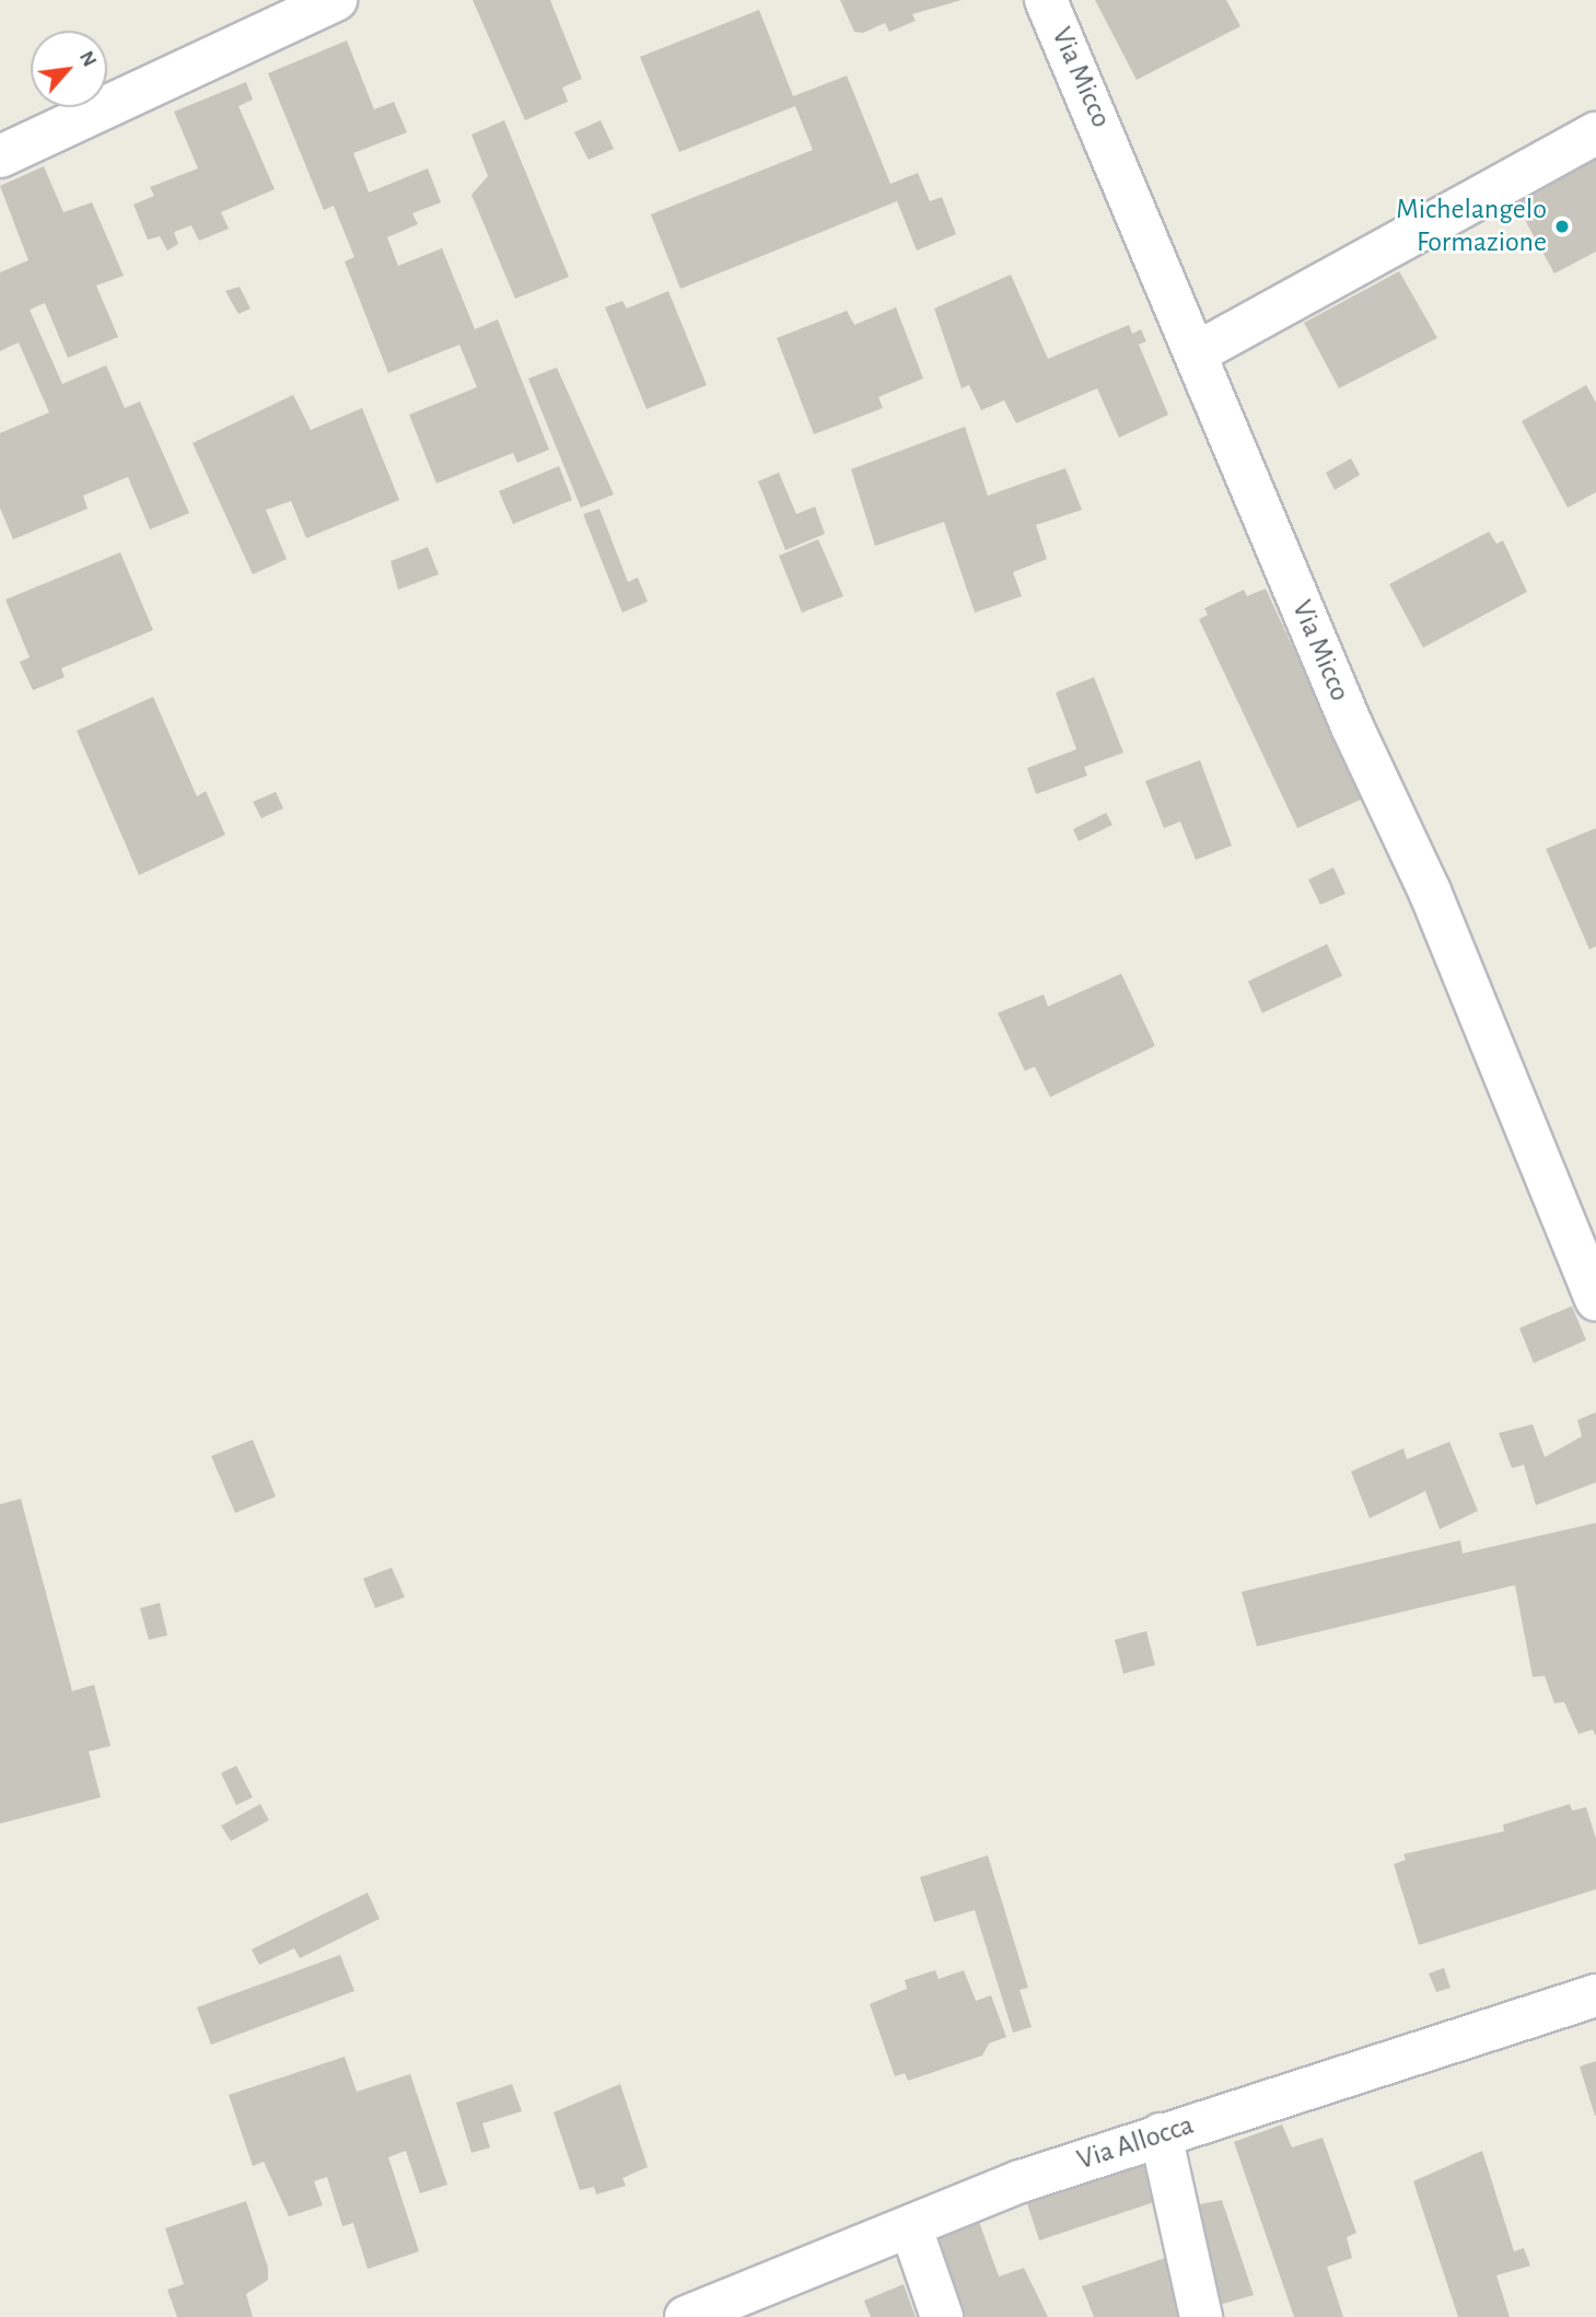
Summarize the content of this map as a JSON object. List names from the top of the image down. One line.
{"streets":{"street":["Via Micco","Via Allocca"]},"places":["Michelangelo Formazione"],"north":"top right"}
